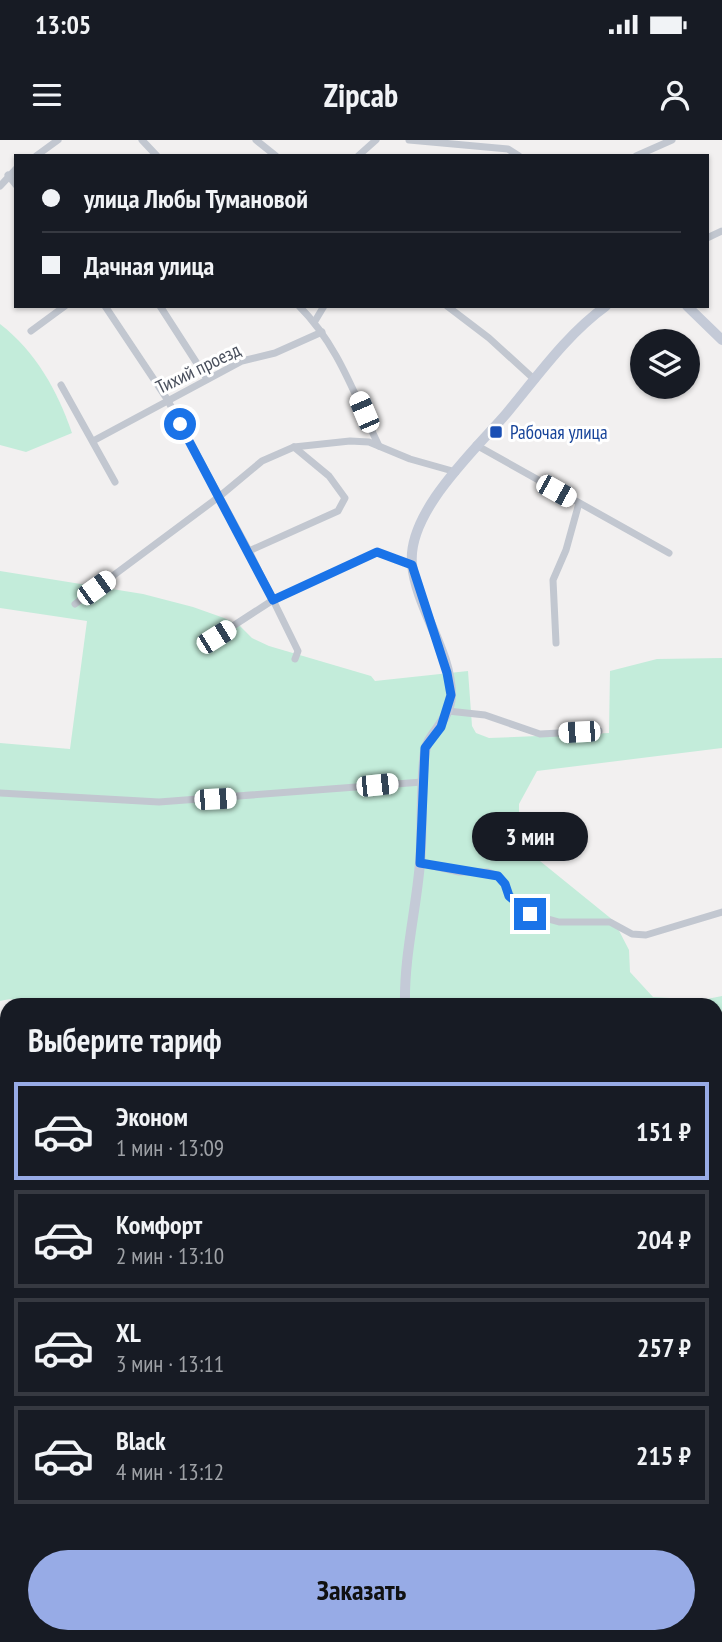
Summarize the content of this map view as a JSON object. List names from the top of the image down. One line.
{"streets":{"street":["Тихий проезд"]},"places":{"transit":["Рабочая улица"]},"page":{"status":"13:05","header":"Zipcab","banner":["улица Любы Тумановой","Дачная улица"],"bubble":"3 мин","heading":"Выберите тариф","list":[{"name":"Эконом","note":"1 мин · 13:09","value":"151 ₽"},{"name":"Комфорт","note":"2 мин · 13:10","value":"204 ₽"},{"name":"XL","note":"3 мин · 13:11","value":"257 ₽"},{"name":"Black","note":"4 мин · 13:12","value":"215 ₽"}],"buttons":"Заказать"}}
